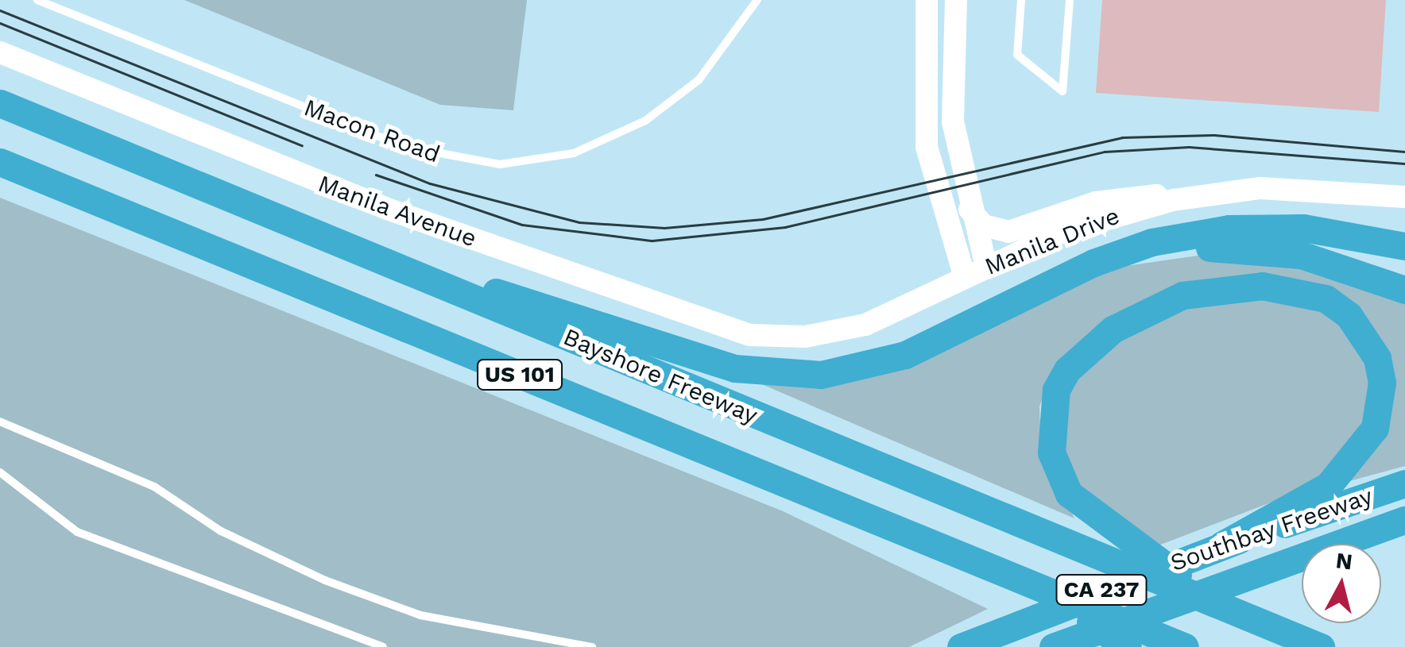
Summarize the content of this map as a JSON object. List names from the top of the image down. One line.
{"streets":{"highway":["US 101","Bayshore Freeway","Southbay Freeway","CA 237"],"main road":["Manila Avenue","Manila Drive"],"lane":["Macon Road"]},"crossings":[["Manila Avenue","Manila Drive"]],"north":"top"}
